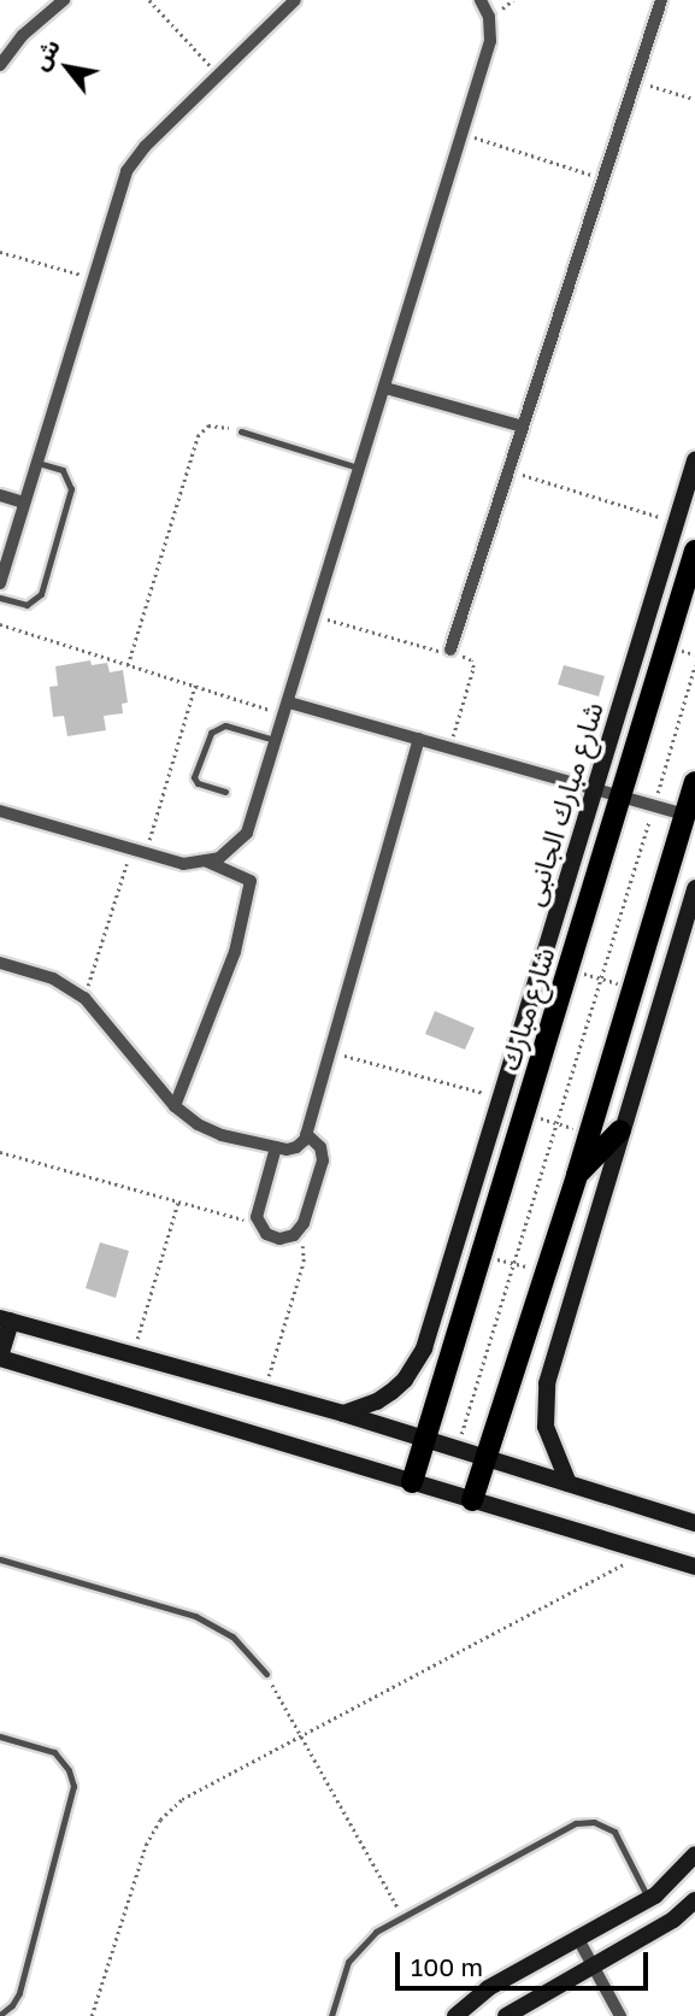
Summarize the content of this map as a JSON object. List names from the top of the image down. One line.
{"streets":{"main road":["شارع مبارك الجانبى","شارع مبارك"]},"scale_bar":"100 m","north":"top left"}
